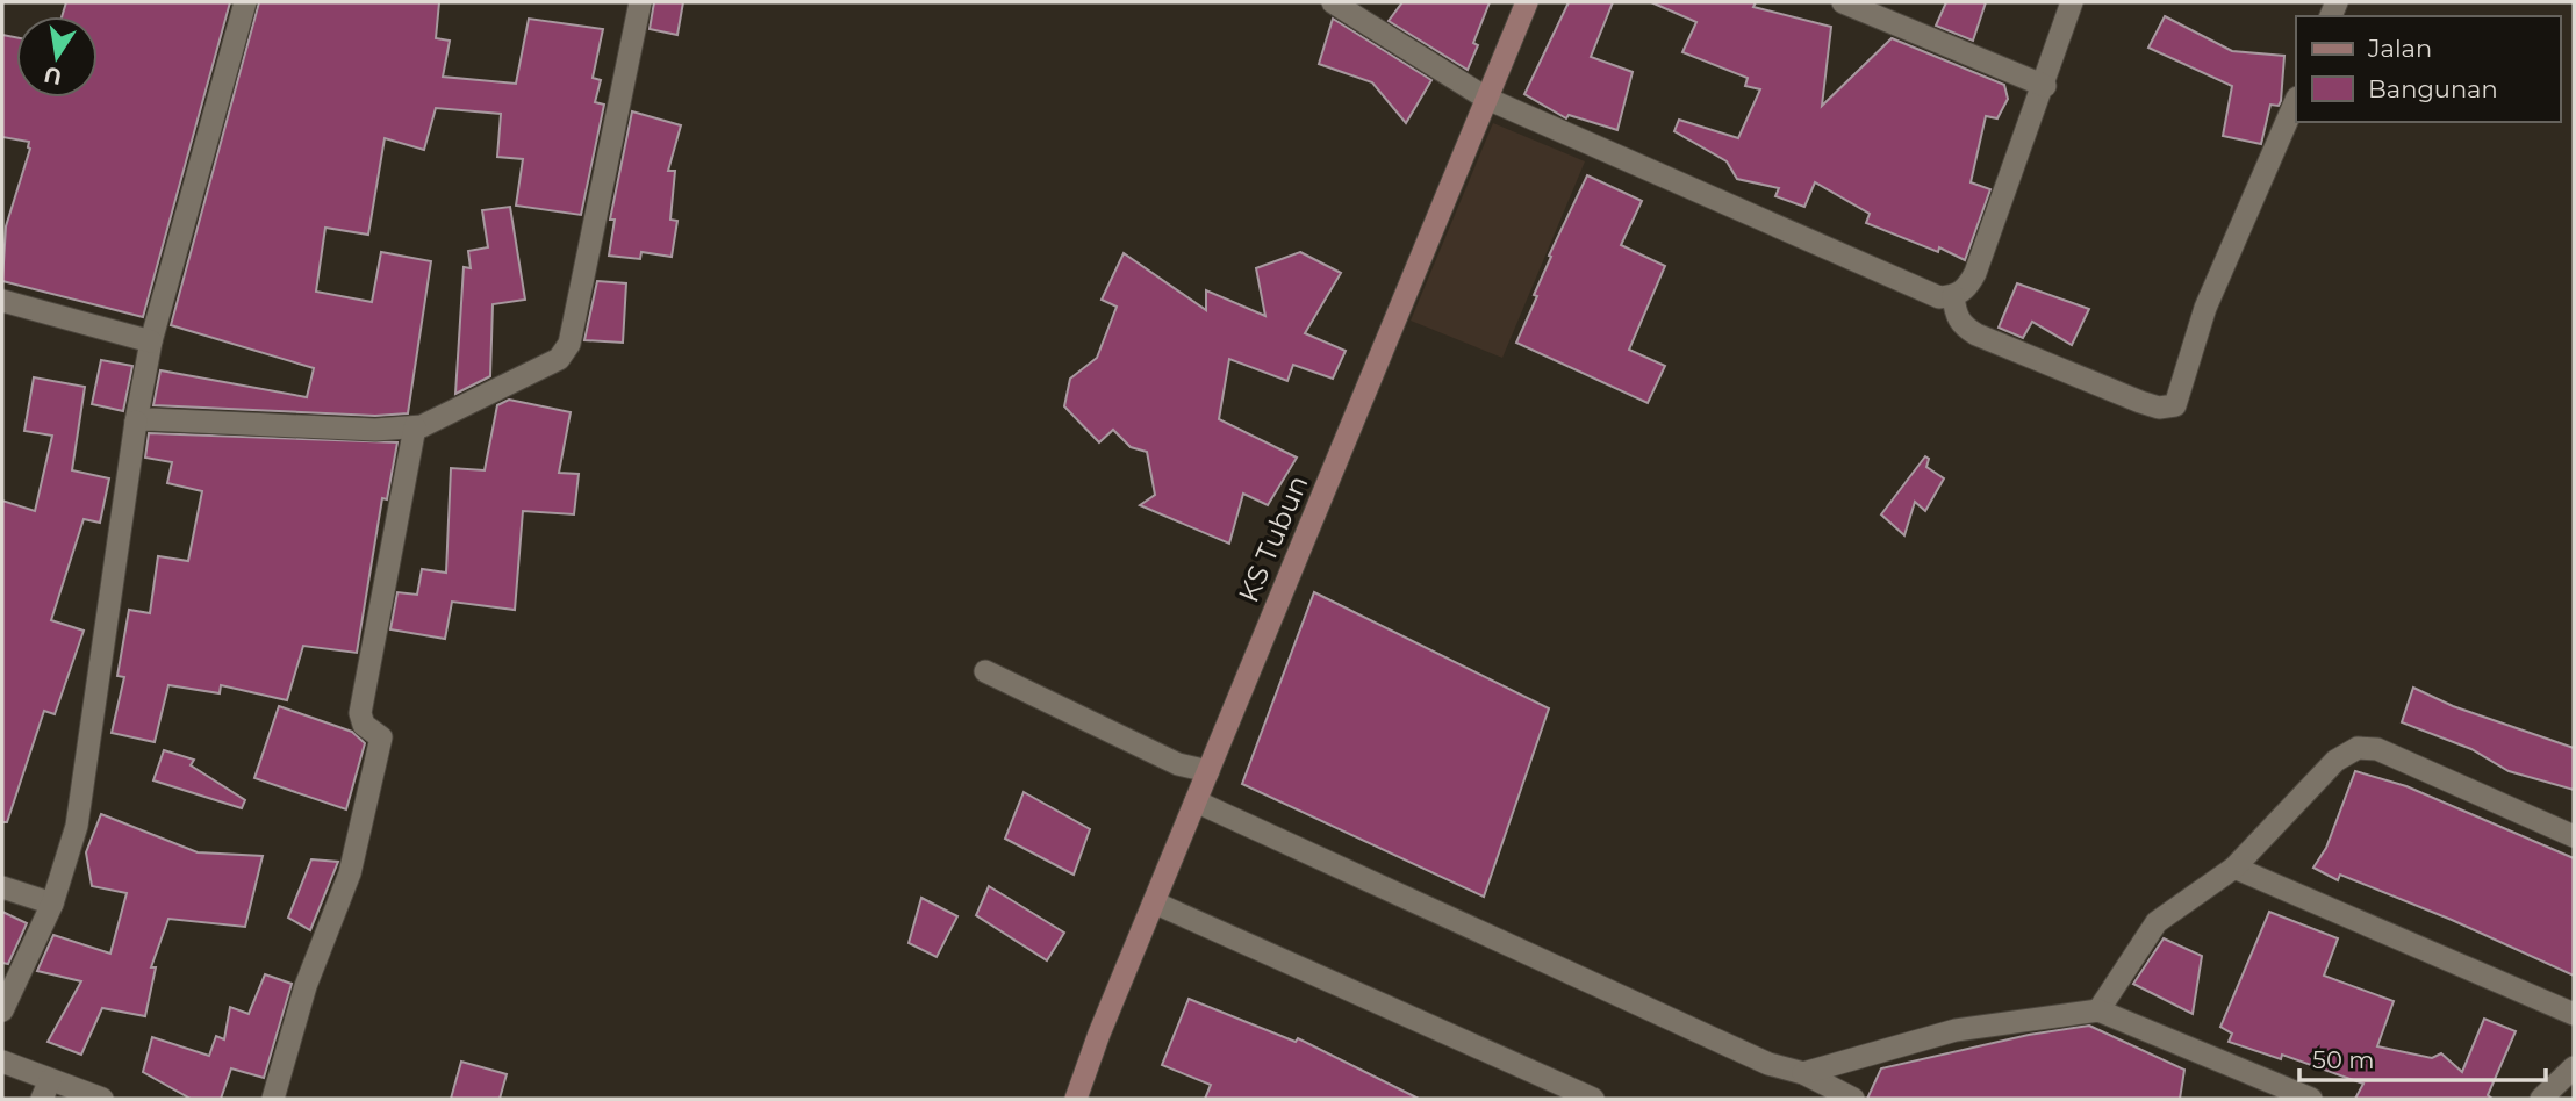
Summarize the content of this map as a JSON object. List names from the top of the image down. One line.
{"streets":{"main road":["KS Tubun"]},"legend":["Jalan","Bangunan"],"scale_bar":"50 m","north":"bottom"}
